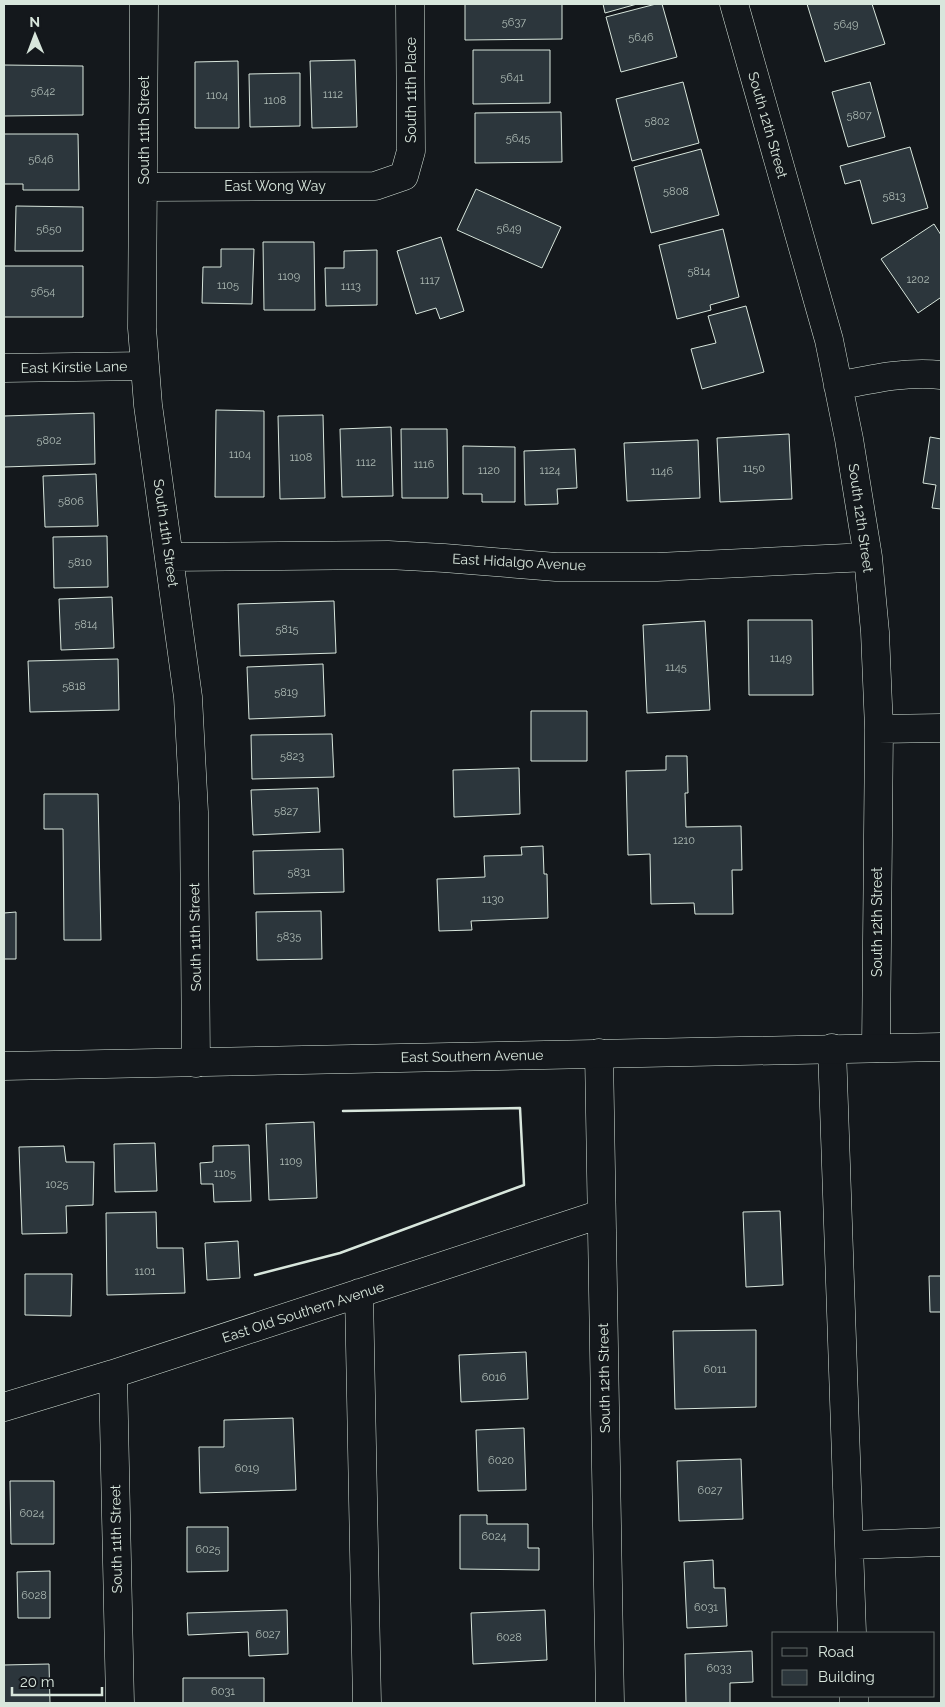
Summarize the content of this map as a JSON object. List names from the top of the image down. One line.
{"streets":{"street":["South 11th Place","South 12th Street","South 11th Street","East Wong Way","East Kirstie Lane","East Hidalgo Avenue","East Southern Avenue","East Old Southern Avenue"]},"crossings":[["South 11th Place","East Wong Way"],["South 12th Street","East Hidalgo Avenue"],["South 12th Street","East Southern Avenue"],["South 12th Street","East Old Southern Avenue"],["South 11th Street","East Wong Way"],["South 11th Street","East Kirstie Lane"],["South 11th Street","East Hidalgo Avenue"],["South 11th Street","East Southern Avenue"],["South 11th Street","East Old Southern Avenue"]],"house_numbers":["5637","5649","5646","5641","5642","1112","1104","1108","5807","5802","5645","5646","5808","5813","5649","5650","5814","1109","1202","1117","1105","1113","5654","5802","1104","1108","1112","1116","1150","1120","1124","1146","5806","5810","5814","5815","1149","1145","5818","5819","5823","5827","1210","5831","1130","5835","1109","1105","1025","1101","6011","6016","6020","6019","6027","6024","6024","6025","6028","6031","6027","6028","6033","6031"],"legend":["Road","Building"],"scale_bar":"20 m","north":"top"}
